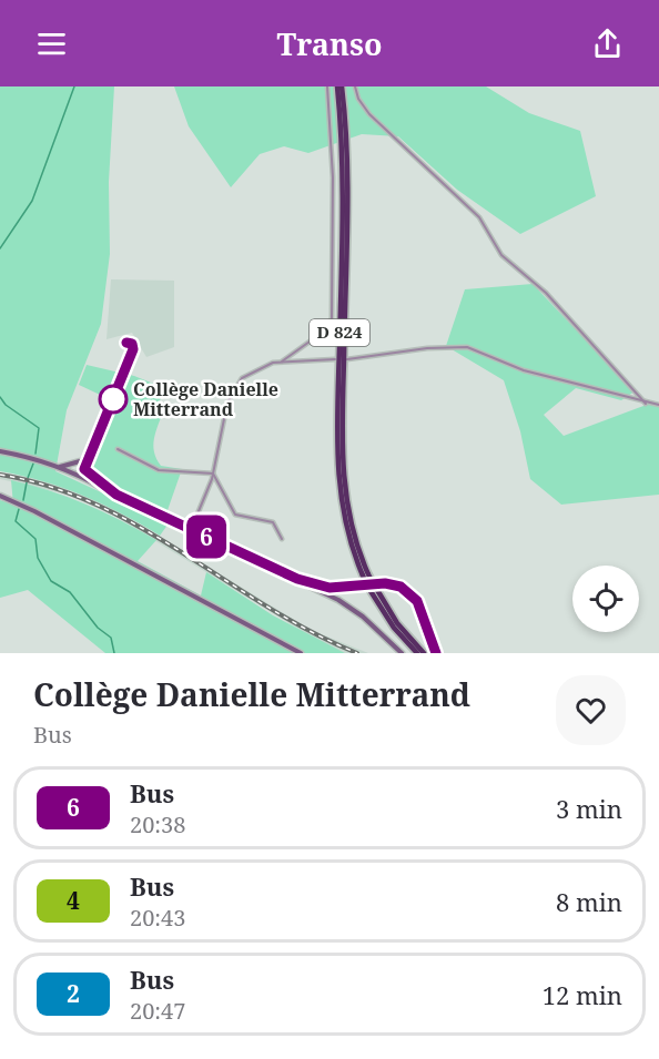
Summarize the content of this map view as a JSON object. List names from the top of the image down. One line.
{"streets":{"highway":["D 824"]},"places":["Collège Danielle Mitterrand"],"lines":["bus line 6"],"page":{"header":"Transo","on_map":"6","heading":["Collège Danielle Mitterrand","Bus"],"list":[{"mark":"6","name":"Bus","note":"20:38","value":"3 min"},{"mark":"4","name":"Bus","note":"20:43","value":"8 min"},{"mark":"2","name":"Bus","note":"20:47","value":"12 min"}]}}
